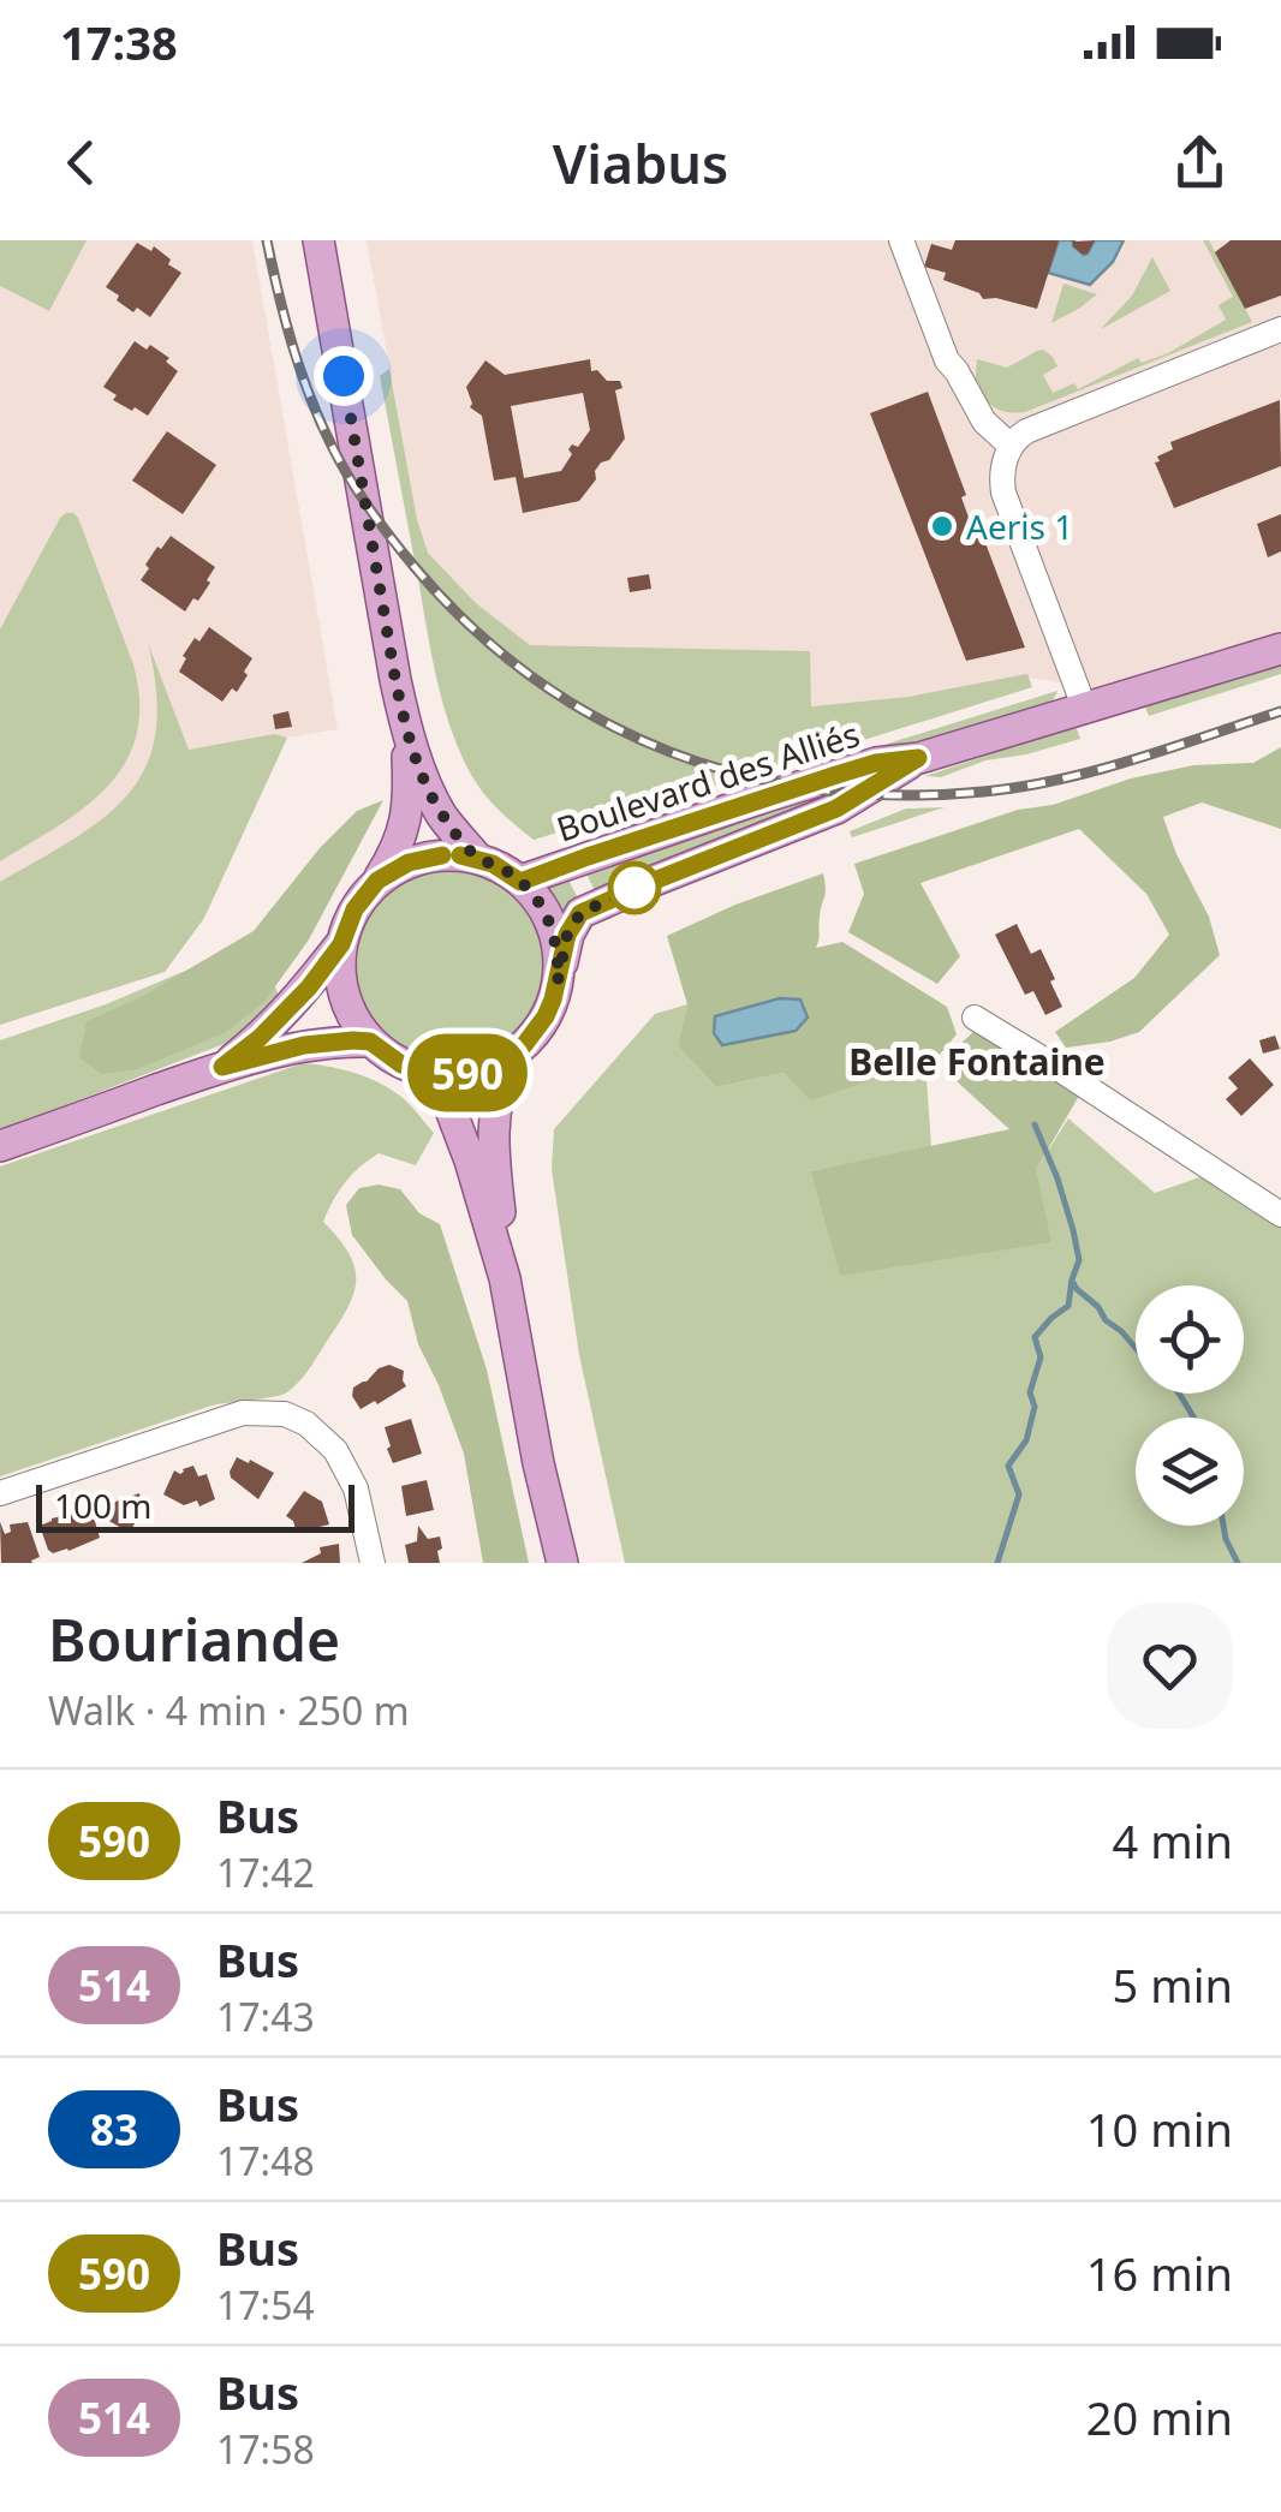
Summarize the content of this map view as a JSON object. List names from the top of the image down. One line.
{"streets":{"main road":["Boulevard des Alliés"]},"districts":["Belle Fontaine"],"places":["Aeris 1"],"lines":["bus line 590"],"scale_bar":"100 m","page":{"status":"17:38","header":"Viabus","on_map":"590","scale":"100 m","heading":["Bouriande","Walk · 4 min · 250 m"],"list":[{"mark":"590","name":"Bus","note":"17:42","value":"4 min"},{"mark":"514","name":"Bus","note":"17:43","value":"5 min"},{"mark":"83","name":"Bus","note":"17:48","value":"10 min"},{"mark":"590","name":"Bus","note":"17:54","value":"16 min"},{"mark":"514","name":"Bus","note":"17:58","value":"20 min"}]}}
